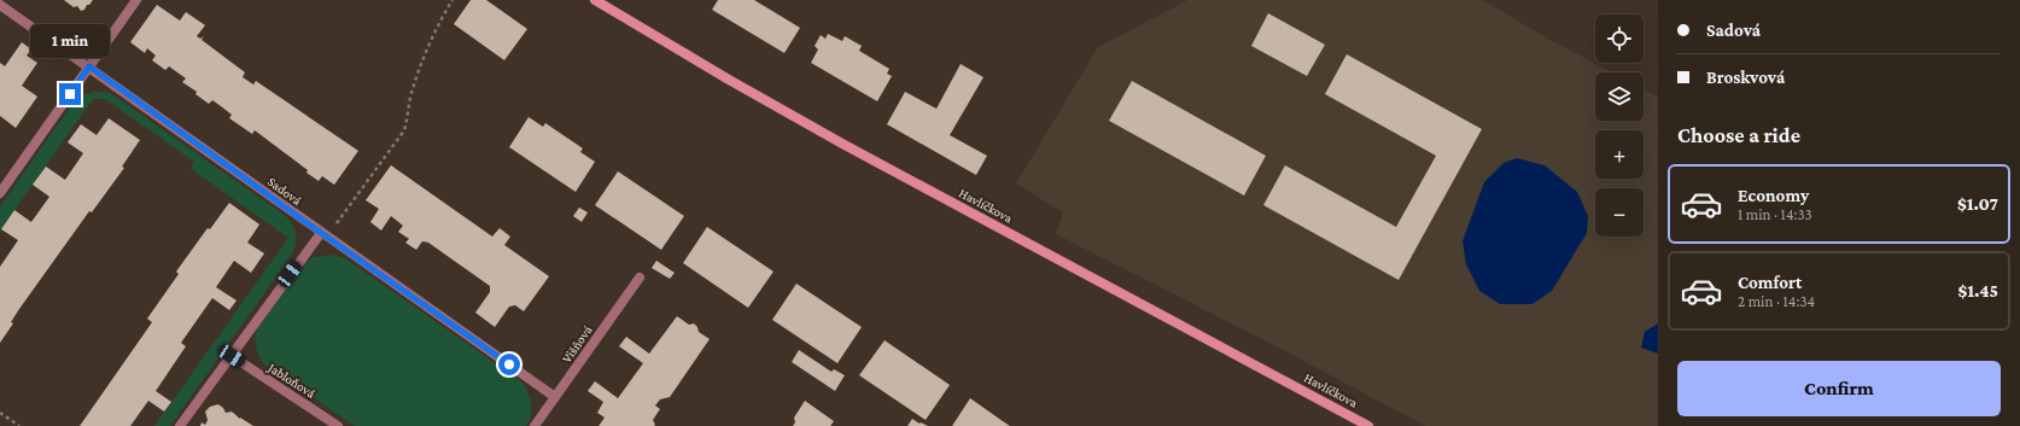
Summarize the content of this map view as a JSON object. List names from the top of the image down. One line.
{"streets":{"street":["Sadová","Havlíčkova","Višňová","Jabloňová"]},"crossings":[["Sadová","Višňová"]],"page":{"banner":["Sadová","Broskvová"],"map_buttons":["+","−"],"bubble":"1 min","heading":"Choose a ride","list":[{"name":"Economy","note":"1 min · 14:33","value":"$1.07"},{"name":"Comfort","note":"2 min · 14:34","value":"$1.45"}],"buttons":"Confirm"}}
